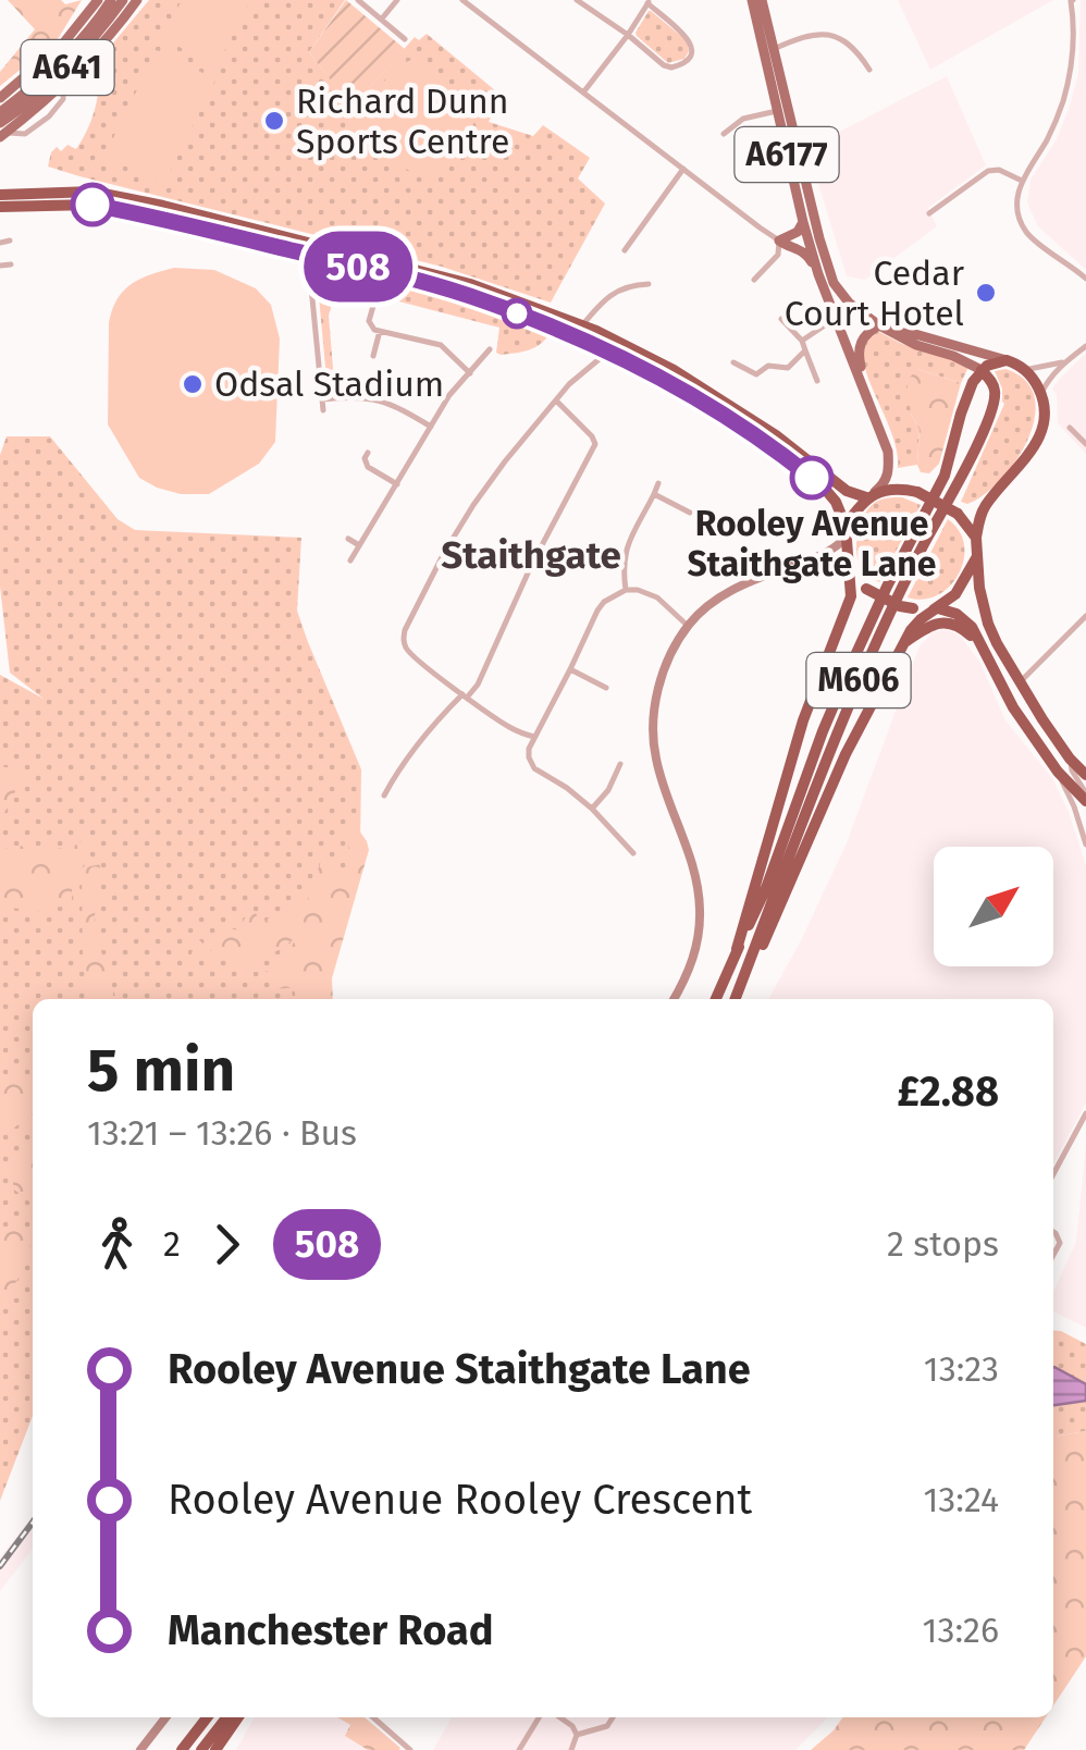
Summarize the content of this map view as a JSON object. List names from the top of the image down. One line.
{"streets":{"highway":["A6177","M606"],"main road":["A641"]},"crossings":[["A6177","M606"]],"districts":["Staithgate"],"places":["Richard Dunn Sports Centre","Cedar Court Hotel","Odsal Stadium","Rooley Avenue Staithgate Lane"],"lines":["bus line 508"],"north":"top right","page":{"on_map":"508","heading":["5 min","13:21 – 13:26 · Bus","£2.88"],"legs":["2","508","2 stops"],"list":[{"name":"Rooley Avenue Staithgate Lane","value":"13:23"},{"name":"Rooley Avenue Rooley Crescent","value":"13:24"},{"name":"Manchester Road","value":"13:26"}]}}
